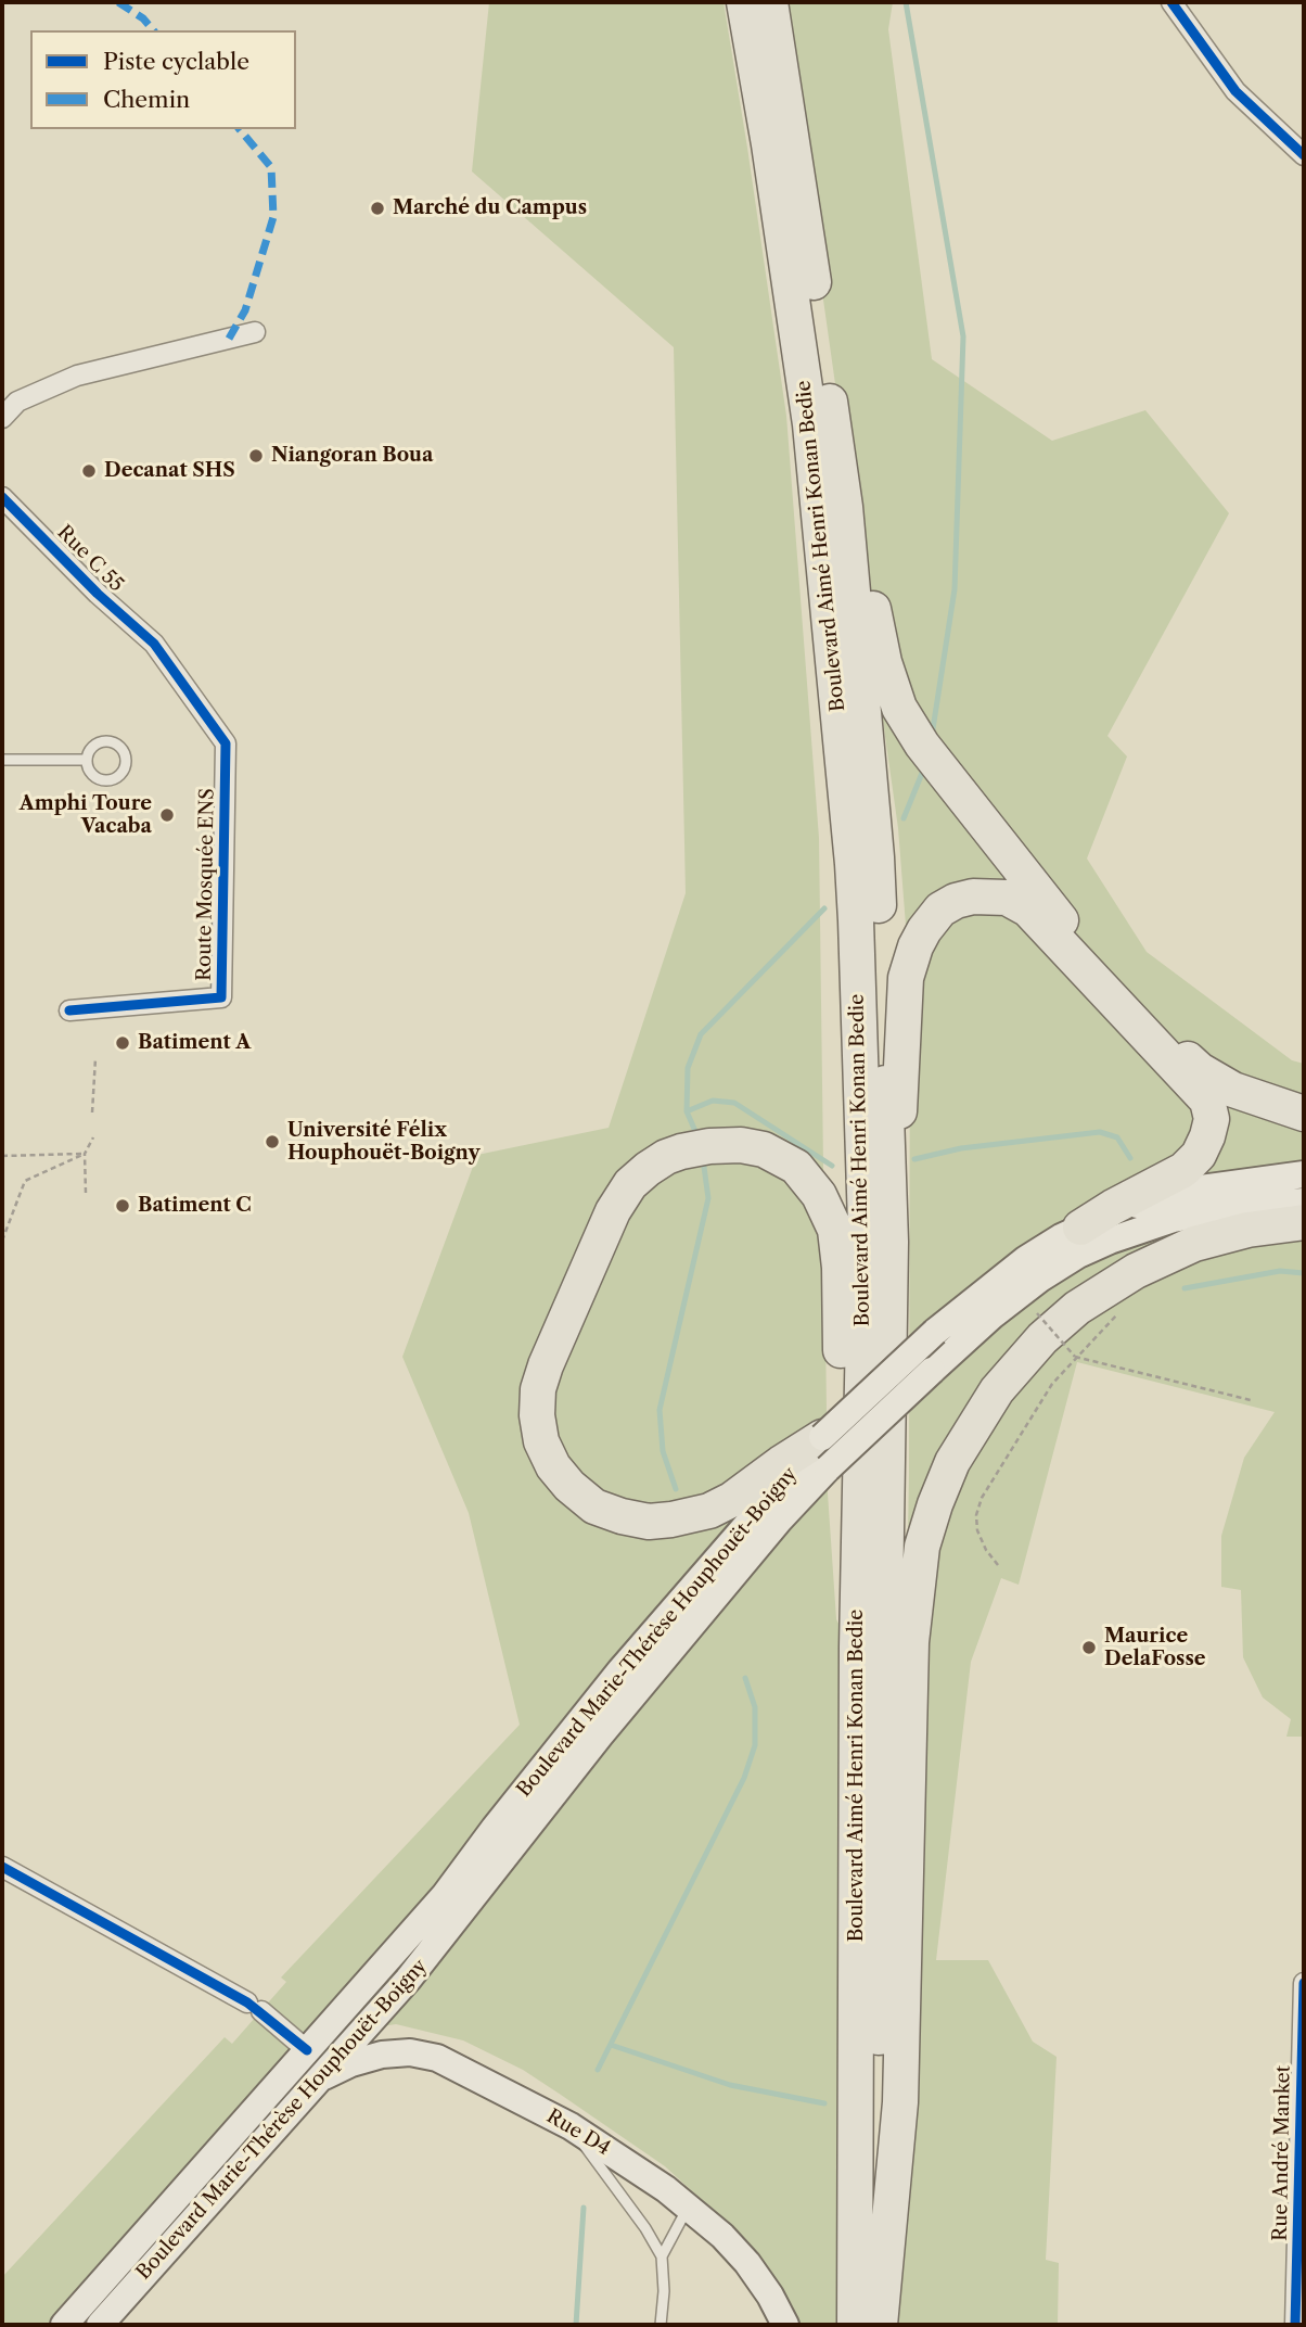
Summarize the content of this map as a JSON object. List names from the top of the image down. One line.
{"streets":{"highway":["Boulevard Aimé Henri Konan Bedie"],"main road":["Boulevard Marie-Thérèse Houphouët-Boigny","Rue D4"],"street":["Rue C 55","Route Mosquée ENS","Rue André Manket"]},"crossings":[["Rue C 55","Route Mosquée ENS"],["Boulevard Marie-Thérèse Houphouët-Boigny","Rue D4"]],"places":["Marché du Campus","Niangoran Boua","Decanat SHS","Amphi Toure Vacaba","Batiment A","Université Félix Houphouët-Boigny","Batiment C","Maurice DelaFosse"],"legend":["Piste cyclable","Chemin"]}
